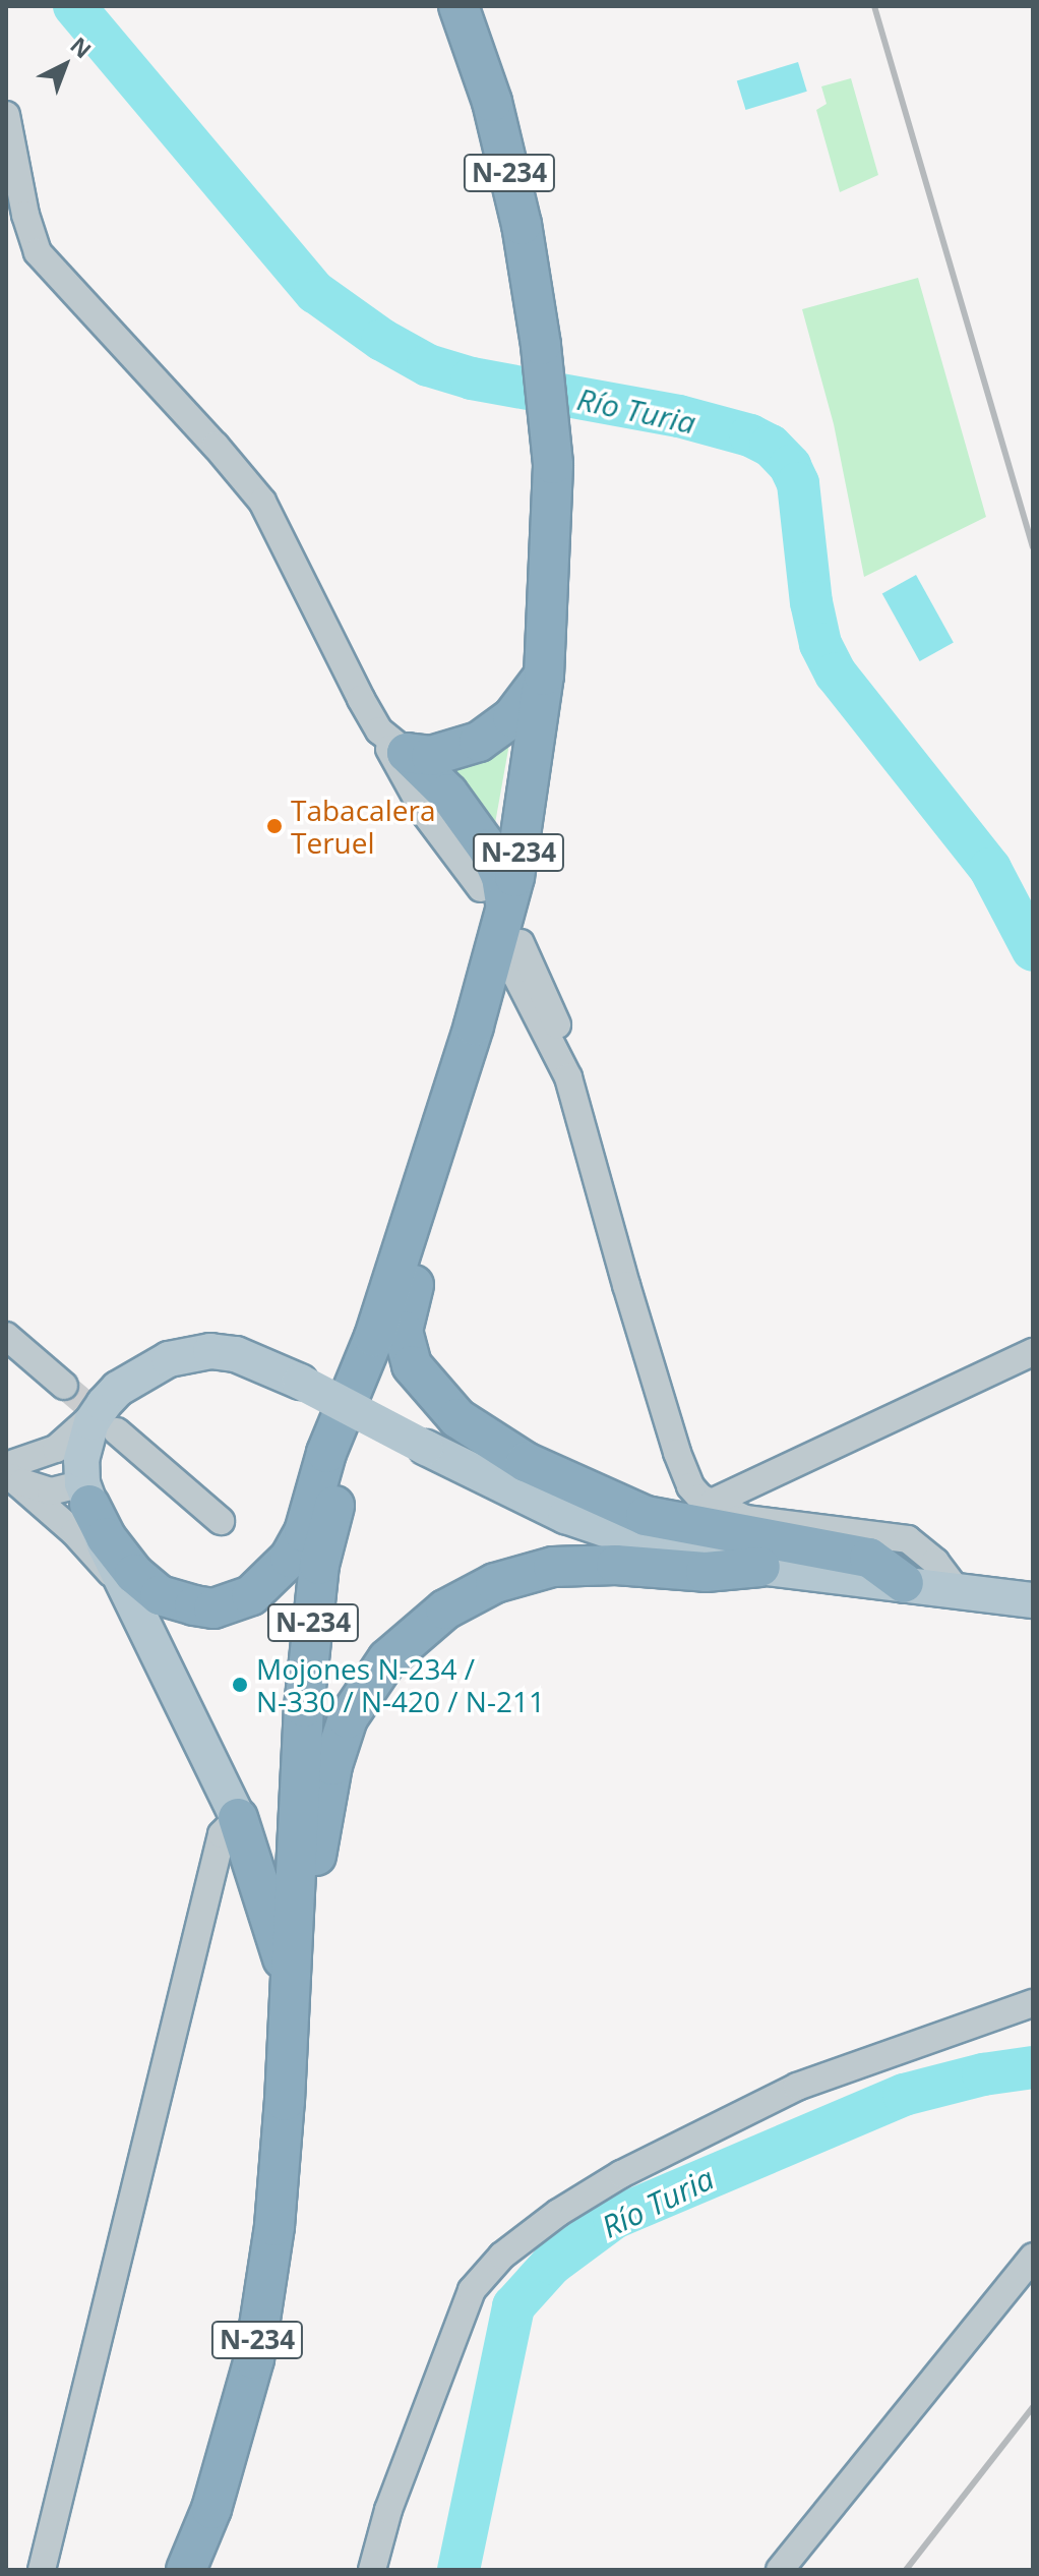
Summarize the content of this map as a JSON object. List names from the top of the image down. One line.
{"streets":{"highway":["N-234"]},"water":["Río Turia"],"places":["Tabacalera Teruel","Mojones N-234 / N-330 / N-420 / N-211"],"north":"top right"}
